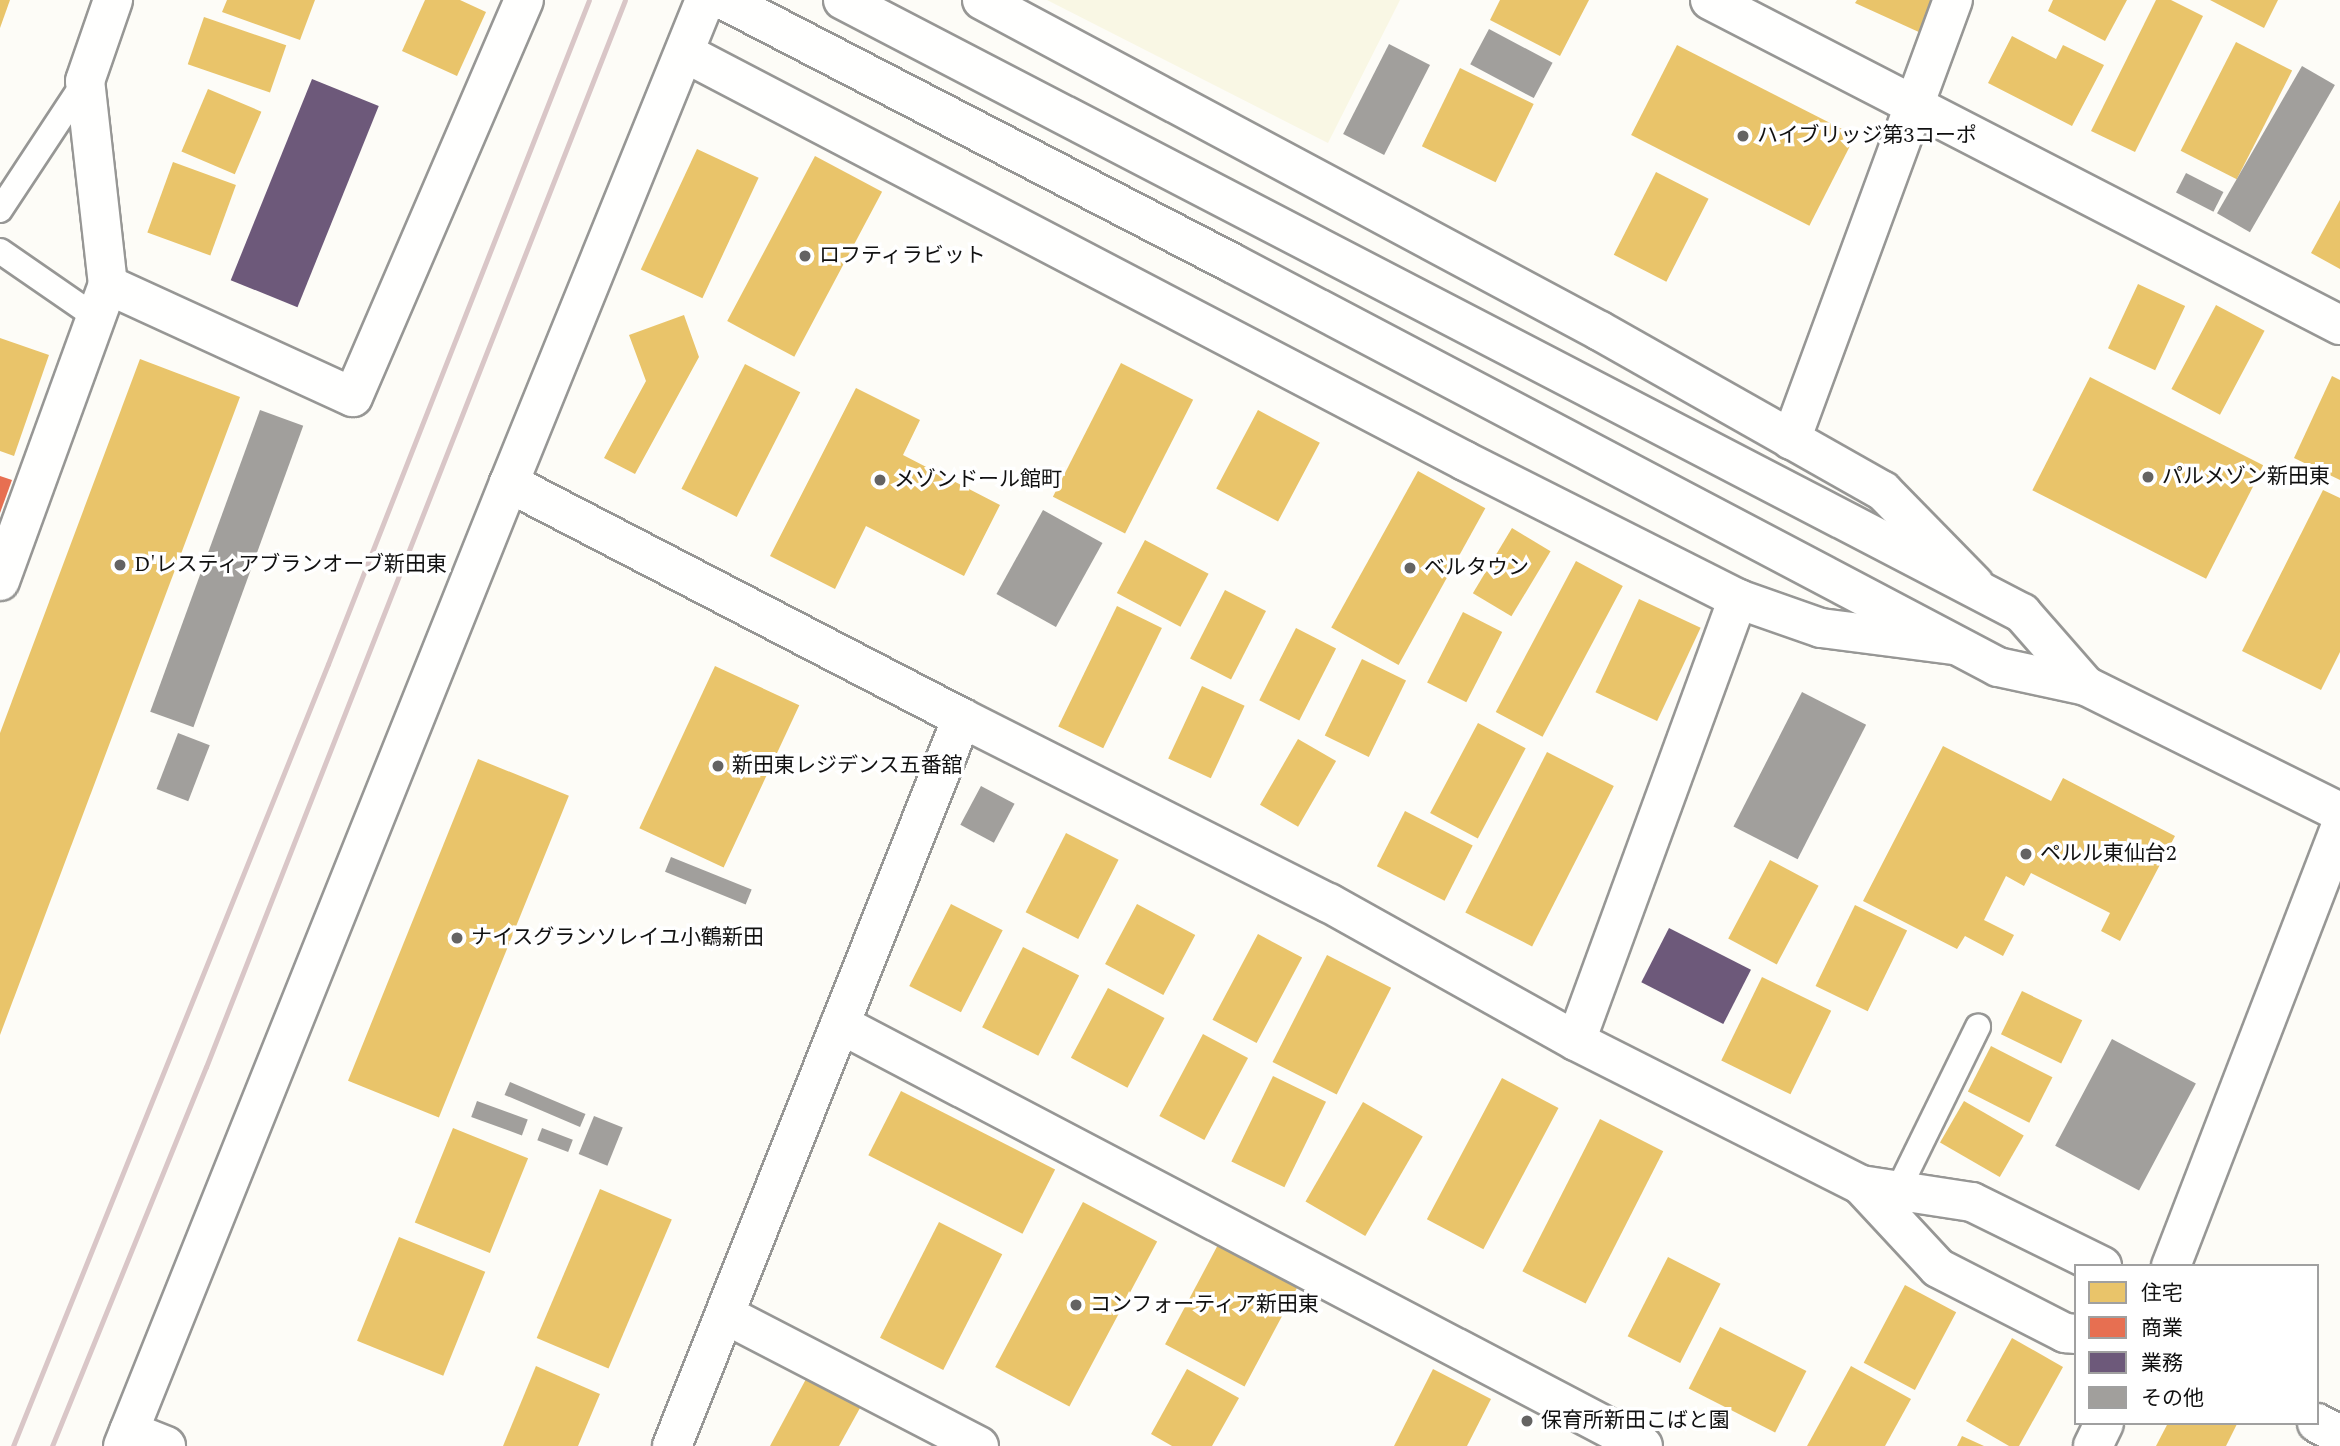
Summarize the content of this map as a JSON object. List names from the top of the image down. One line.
{"places":["ハイブリッジ第3コーポ","ロフティラビット","パルメゾン新田東","メゾンドール館町","D'レスティアブランオーブ新田東","ベルタウン","新田東レジデンス五番舘","ペルル東仙台2","ナイスグランソレイユ小鶴新田","コンフォーティア新田東","保育所新田こばと園"],"legend":["住宅","商業","業務","その他"]}
